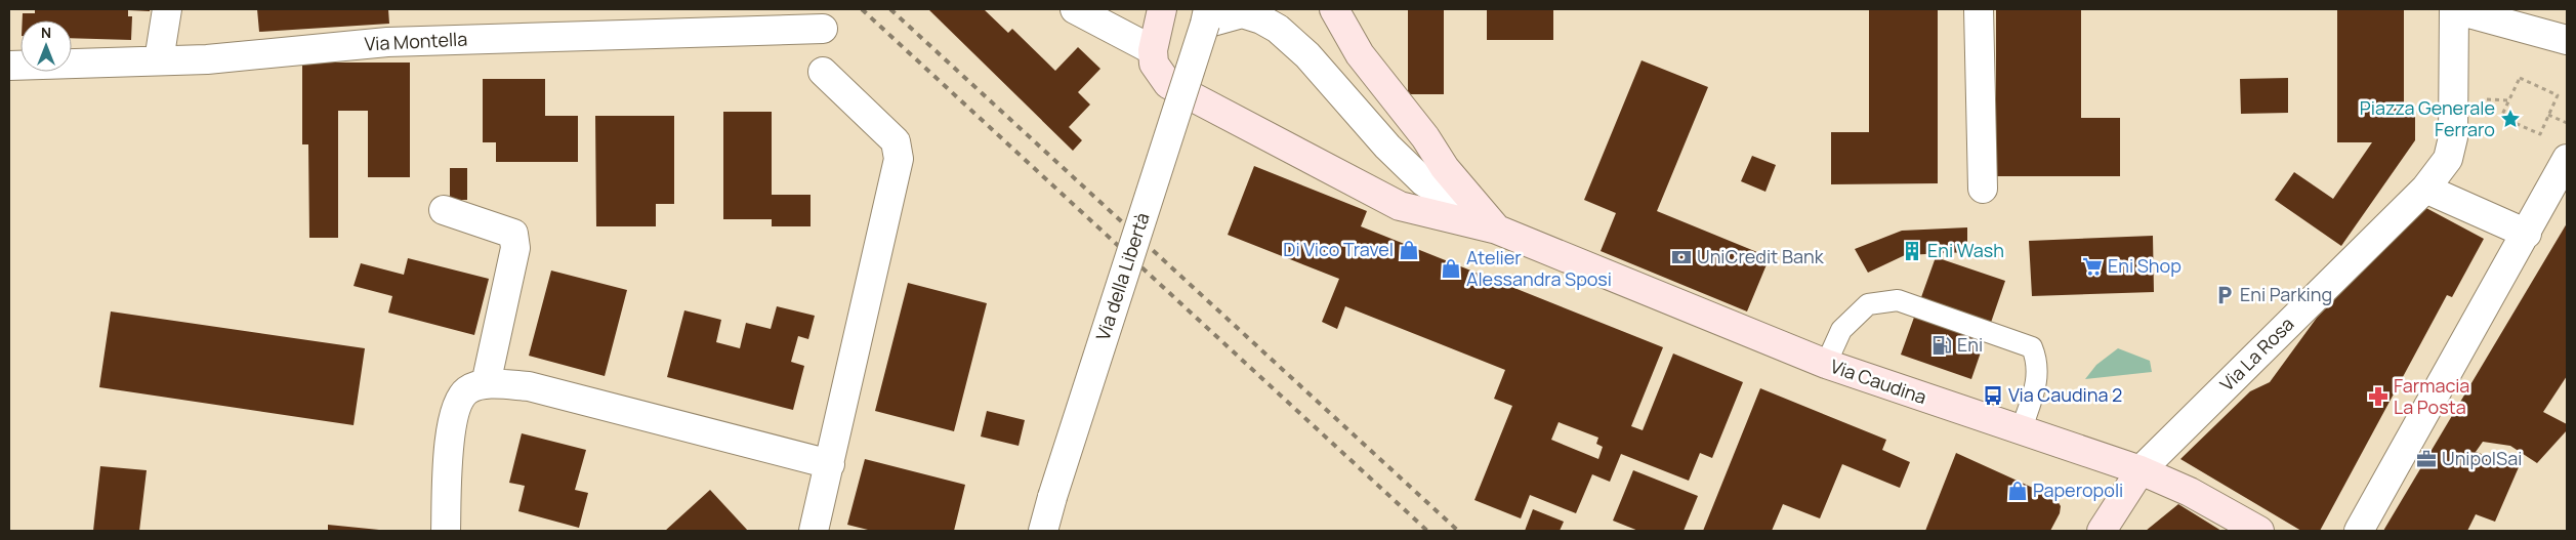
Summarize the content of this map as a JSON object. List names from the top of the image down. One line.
{"streets":{"main road":["Via La Rosa","Via Caudina"],"street":["Via Montella","Via della Libertà"]},"crossings":[["Via della Libertà","Via Caudina"],["Via La Rosa","Via Caudina"]],"places":{"place":["Piazza Generale Ferraro"],"shop":["Di Vico Travel","Atelier Alessandra Sposi","Paperopoli"],"building":["Eni Wash"],"bank":["UniCredit Bank"],"supermarket":["Eni Shop"],"parking":["Eni Parking"],"fuel station":["Eni"],"bus stop":["Via Caudina 2"],"pharmacy":["Farmacia La Posta"],"office":["UnipolSai"]},"north":"top"}
